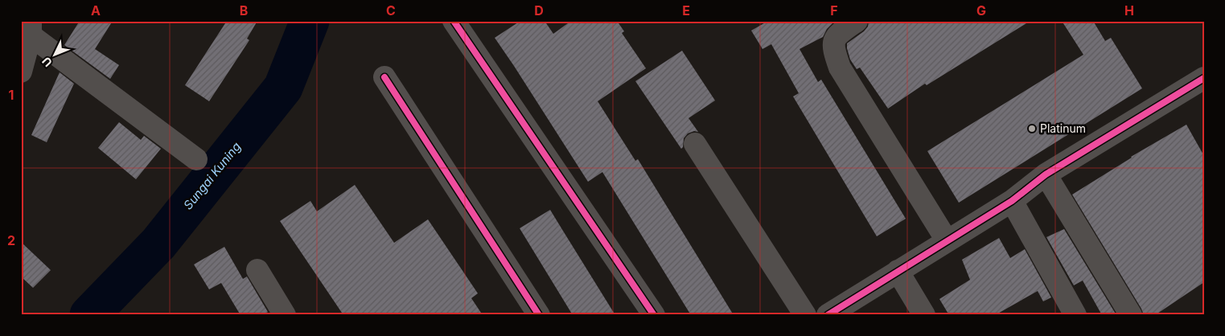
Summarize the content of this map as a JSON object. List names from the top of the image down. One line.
{"water":["Sungai Kuning"],"places":["Platinum"],"north":"bottom left","grid":{"columns":["A","B","C","D","E","F","G","H"],"rows":["1","2"]}}
